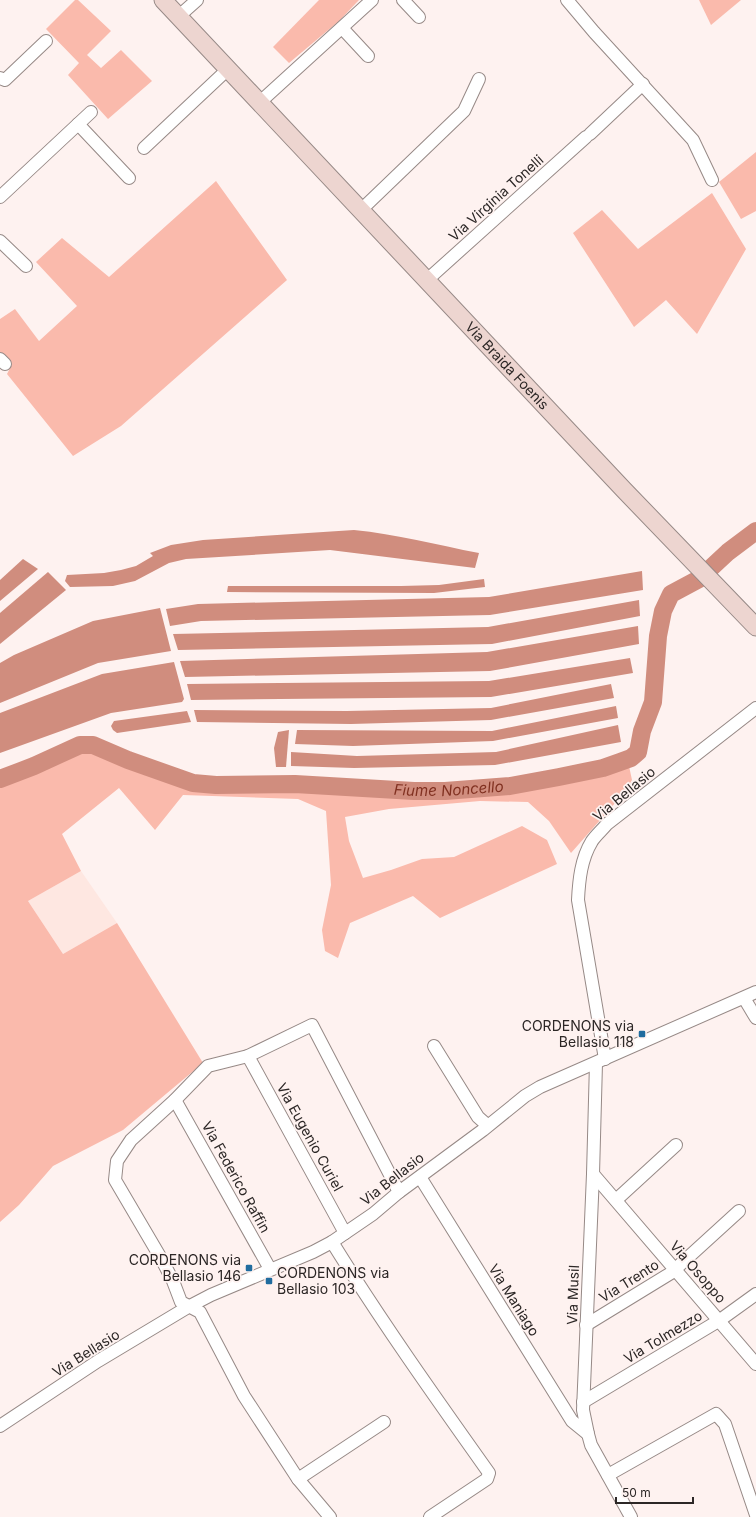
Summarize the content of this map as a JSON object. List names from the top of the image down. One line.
{"streets":{"street":["Via Virginia Tonelli","Via Braida Foenis","Via Bellasio","Via Eugenio Curiel","Via Federico Raffin","Via Osoppo","Via Trento","Via Musil","Via Maniago","Via Tolmezzo"]},"crossings":[["Via Virginia Tonelli","Via Braida Foenis"],["Via Bellasio","Via Eugenio Curiel"],["Via Bellasio","Via Federico Raffin"],["Via Bellasio","Via Musil"],["Via Bellasio","Via Maniago"],["Via Osoppo","Via Trento"],["Via Osoppo","Via Musil"],["Via Osoppo","Via Tolmezzo"],["Via Trento","Via Musil"],["Via Musil","Via Maniago"],["Via Musil","Via Tolmezzo"]],"water":["Fiume Noncello"],"places":{"transit":["CORDENONS via Bellasio 118","CORDENONS via Bellasio 146","CORDENONS via Bellasio 103"]},"scale_bar":"50 m"}
